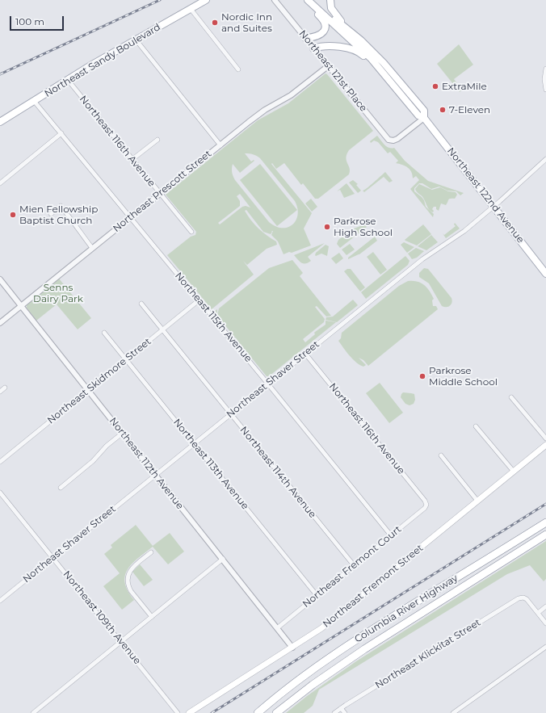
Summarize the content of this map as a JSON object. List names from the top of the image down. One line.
{"streets":{"highway":["Columbia River Highway"],"main road":["Northeast Sandy Boulevard","Northeast 122nd Avenue","Northeast Fremont Street"],"street":["Northeast 121st Place","Northeast 116th Avenue","Northeast Prescott Street","Northeast 115th Avenue","Northeast Shaver Street","Northeast Skidmore Street","Northeast 112th Avenue","Northeast 113th Avenue","Northeast 114th Avenue","Northeast Fremont Court","Northeast 109th Avenue","Northeast Klickitat Street"]},"crossings":[["Northeast Sandy Boulevard","Northeast 116th Avenue"],["Northeast Sandy Boulevard","Northeast 115th Avenue"],["Northeast 121st Place","Northeast Prescott Street"],["Northeast 121st Place","Northeast 122nd Avenue"],["Northeast 116th Avenue","Northeast Prescott Street"],["Northeast 116th Avenue","Northeast Shaver Street"],["Northeast 116th Avenue","Northeast Fremont Court"],["Northeast Prescott Street","Northeast 115th Avenue"],["Northeast Prescott Street","Northeast 112th Avenue"],["Northeast 122nd Avenue","Northeast Shaver Street"],["Northeast 115th Avenue","Northeast Shaver Street"],["Northeast 115th Avenue","Northeast Skidmore Street"],["Northeast 115th Avenue","Northeast Fremont Court"],["Northeast Shaver Street","Northeast 112th Avenue"],["Northeast Shaver Street","Northeast 113th Avenue"],["Northeast Shaver Street","Northeast 114th Avenue"],["Northeast Shaver Street","Northeast 109th Avenue"],["Northeast Skidmore Street","Northeast 112th Avenue"],["Northeast Skidmore Street","Northeast 113th Avenue"],["Northeast Skidmore Street","Northeast 114th Avenue"],["Northeast 112th Avenue","Northeast Fremont Court"],["Northeast 112th Avenue","Northeast Fremont Street"],["Northeast 113th Avenue","Northeast Fremont Court"],["Northeast 114th Avenue","Northeast Fremont Court"]],"parks":["Senns Dairy Park"],"places":["Nordic Inn and Suites","ExtraMile","7-Eleven","Mien Fellowship Baptist Church","Parkrose High School","Parkrose Middle School"],"scale_bar":"100 m"}
